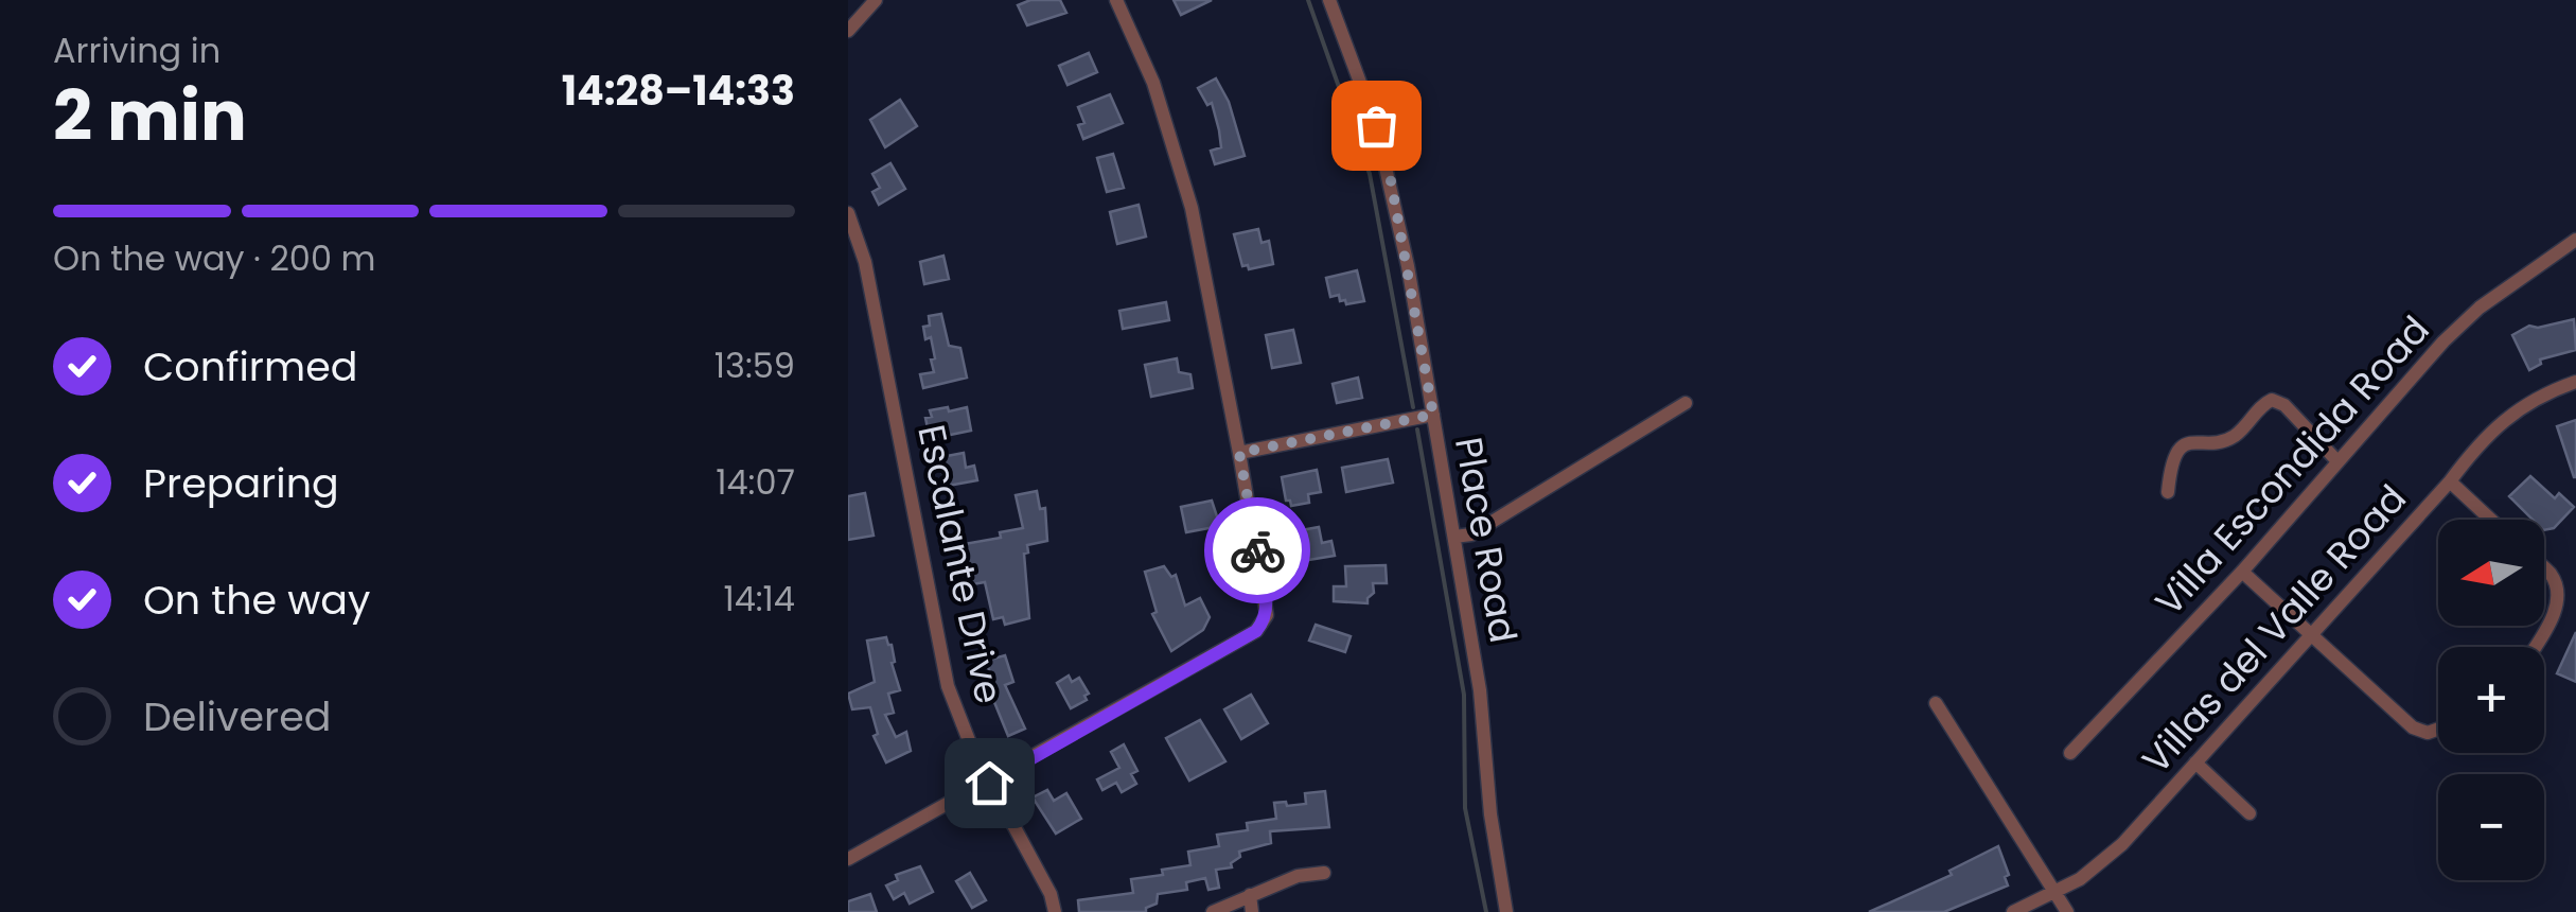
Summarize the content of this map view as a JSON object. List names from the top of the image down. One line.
{"streets":{"street":["Villa Escondida Road","Place Road","Escalante Drive","Villas del Valle Road"]},"north":"left","page":{"heading":["2 min","Arriving in","14:28–14:33"],"bar":"On the way · 200 m","list":[["Confirmed","13:59"],["Preparing","14:07"],["On the way","14:14"],"Delivered"],"map_buttons":["+","−"]}}
